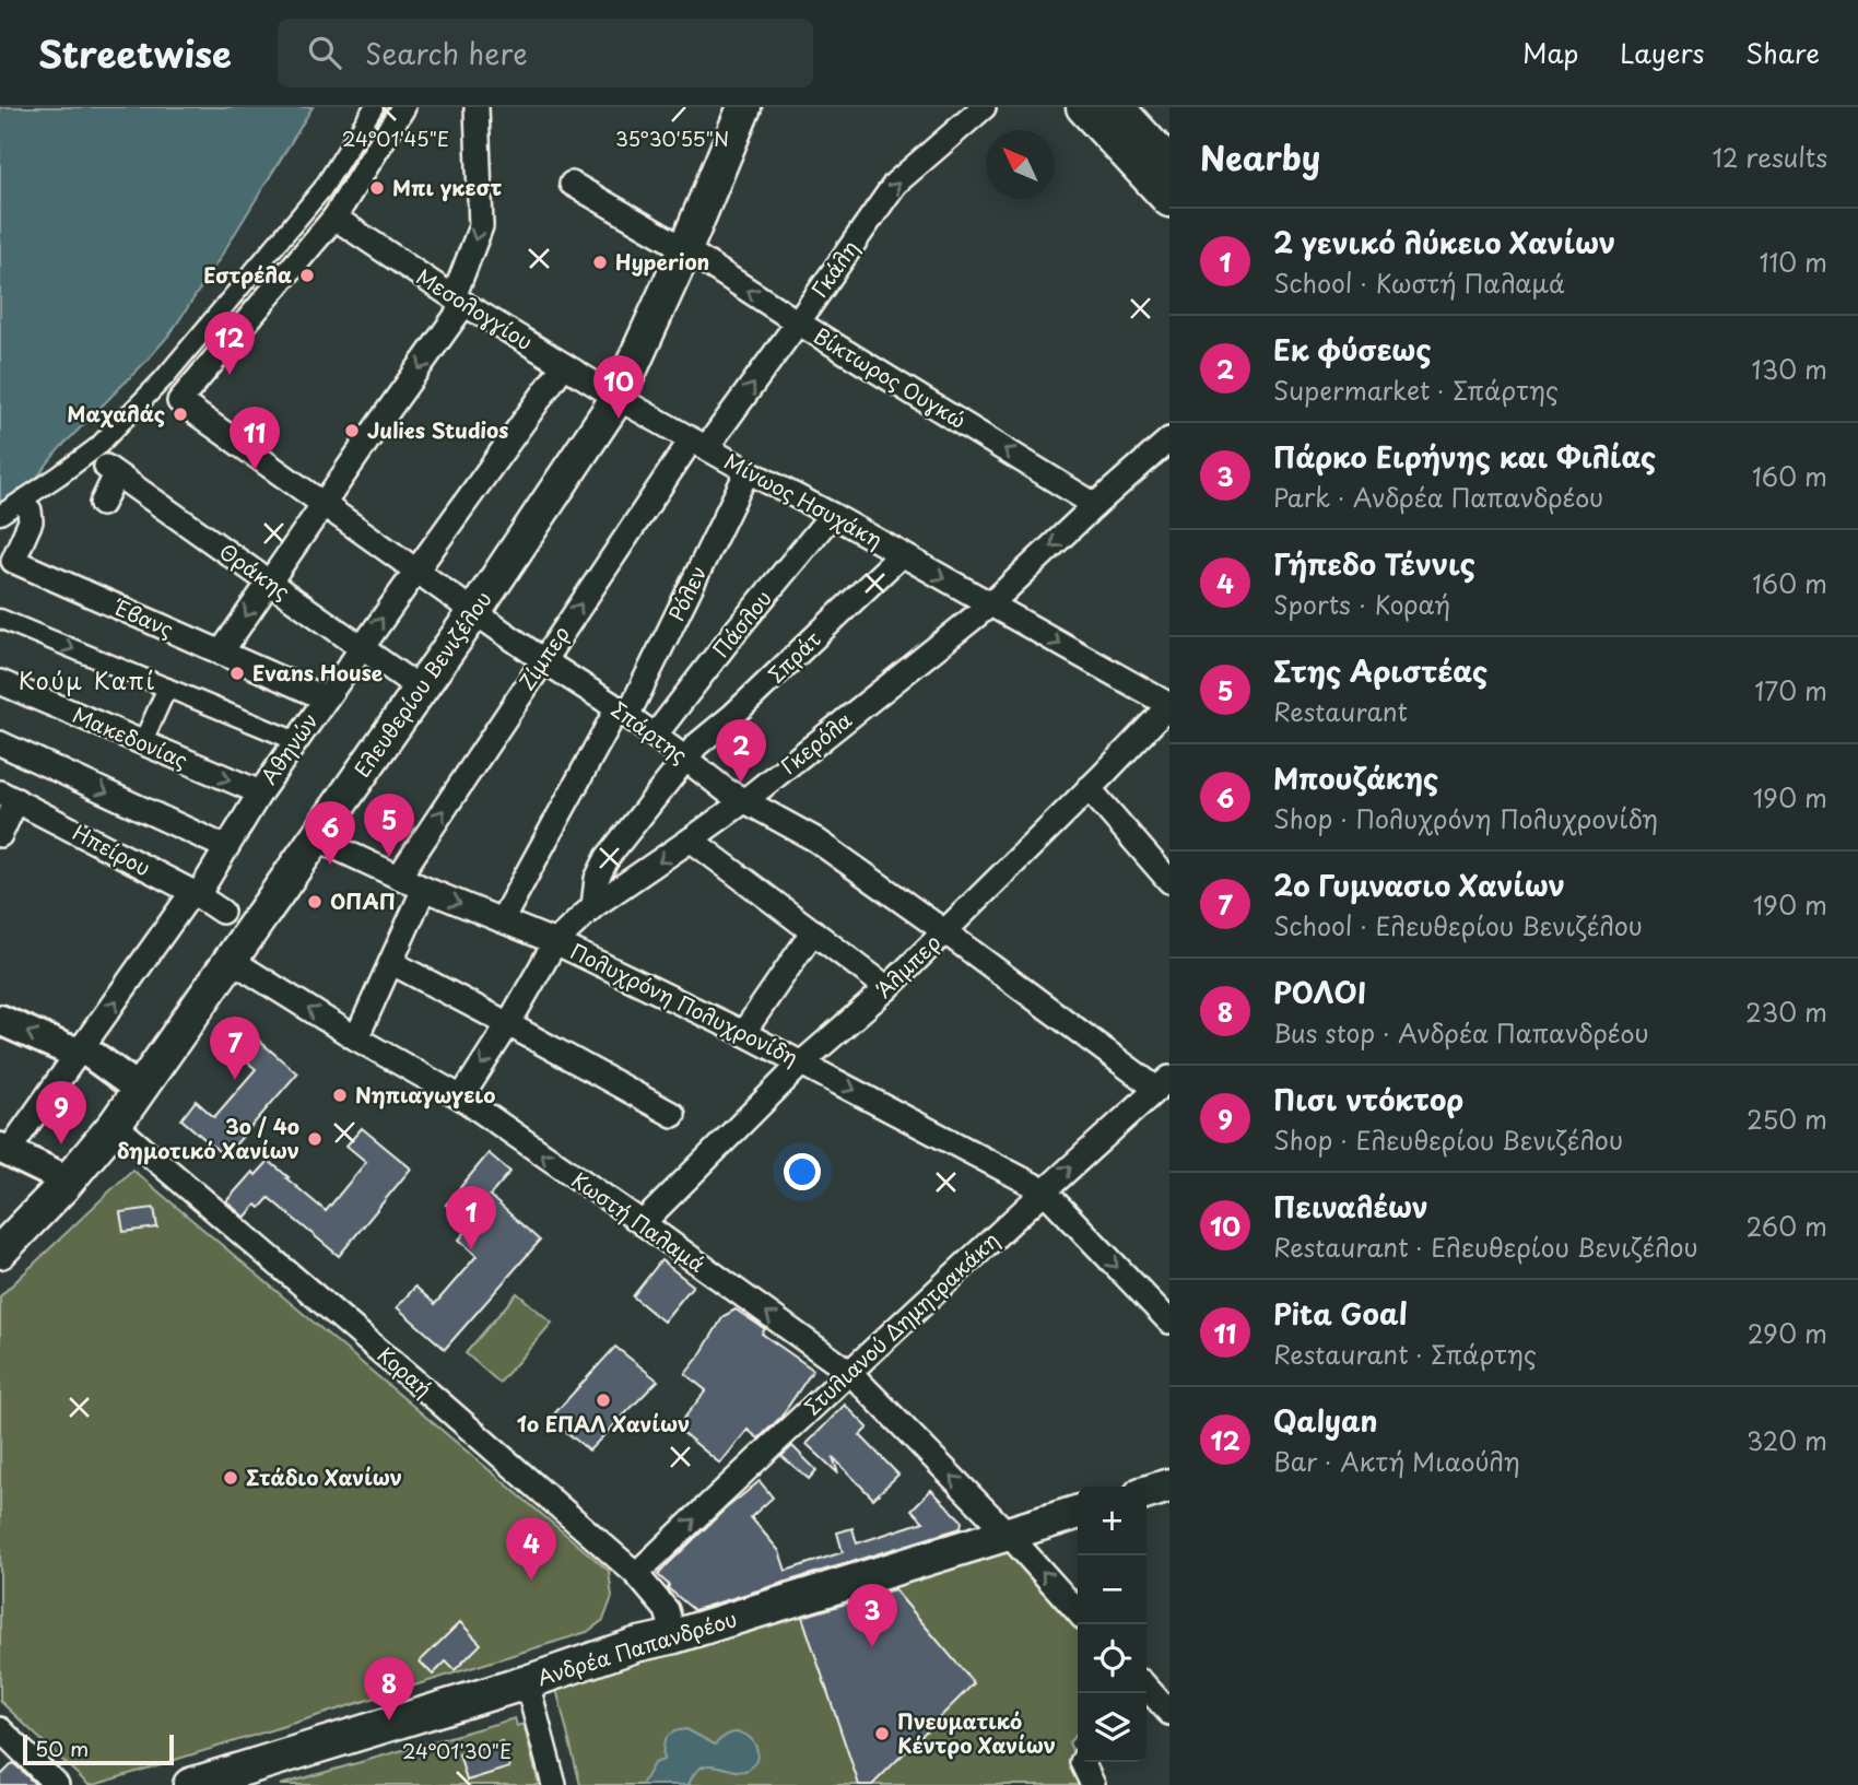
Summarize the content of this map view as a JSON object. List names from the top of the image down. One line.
{"streets":{"main road":["Ελευθερίου Βενιζέλου","Ανδρέα Παπανδρέου"],"street":["Γκάλη","Μεσολογγίου","Βίκτωρος Ουγκώ","Μίνωος Ησυχάκη","Θράκης","Ρόλεν","Έβανς","Πάσλου","Σπράτ","Ζίμπερ","Σπάρτης","Μακεδονίας","Γκερόλα","Αθηνών","Ηπείρου","Άλμπερ","Πολυχρόνη Πολυχρονίδη","Κωστή Παλαμά","Στυλιανού Δημητρακάκη","Κοραή"]},"crossings":[["Γκάλη","Βίκτωρος Ουγκώ"],["Γκάλη","Μίνωος Ησυχάκη"],["Γκάλη","Ζίμπερ"],["Μεσολογγίου","Μίνωος Ησυχάκη"],["Μεσολογγίου","Ελευθερίου Βενιζέλου"],["Μεσολογγίου","Σπάρτης"],["Μεσολογγίου","Αθηνών"],["Βίκτωρος Ουγκώ","Ελευθερίου Βενιζέλου"],["Βίκτωρος Ουγκώ","Γκερόλα"],["Μίνωος Ησυχάκη","Ρόλεν"],["Μίνωος Ησυχάκη","Πάσλου"],["Μίνωος Ησυχάκη","Σπράτ"],["Μίνωος Ησυχάκη","Ζίμπερ"],["Μίνωος Ησυχάκη","Ελευθερίου Βενιζέλου"],["Μίνωος Ησυχάκη","Γκερόλα"],["Μίνωος Ησυχάκη","Άλμπερ"],["Θράκης","Ελευθερίου Βενιζέλου"],["Θράκης","Αθηνών"],["Ρόλεν","Σπάρτης"],["Ρόλεν","Πολυχρόνη Πολυχρονίδη"],["Έβανς","Αθηνών"],["Πάσλου","Σπάρτης"],["Σπράτ","Σπάρτης"],["Σπράτ","Γκερόλα"],["Ζίμπερ","Σπάρτης"],["Ζίμπερ","Πολυχρόνη Πολυχρονίδη"],["Ελευθερίου Βενιζέλου","Σπάρτης"],["Ελευθερίου Βενιζέλου","Πολυχρόνη Πολυχρονίδη"],["Ελευθερίου Βενιζέλου","Κωστή Παλαμά"],["Ελευθερίου Βενιζέλου","Κοραή"],["Σπάρτης","Γκερόλα"],["Σπάρτης","Αθηνών"],["Σπάρτης","Άλμπερ"],["Σπάρτης","Στυλιανού Δημητρακάκη"],["Μακεδονίας","Αθηνών"],["Γκερόλα","Πολυχρόνη Πολυχρονίδη"],["Γκερόλα","Κωστή Παλαμά"],["Αθηνών","Ηπείρου"],["Άλμπερ","Πολυχρόνη Πολυχρονίδη"],["Άλμπερ","Κωστή Παλαμά"],["Πολυχρόνη Πολυχρονίδη","Στυλιανού Δημητρακάκη"],["Κωστή Παλαμά","Στυλιανού Δημητρακάκη"],["Κωστή Παλαμά","Ανδρέα Παπανδρέου"],["Στυλιανού Δημητρακάκη","Κοραή"],["Κοραή","Ανδρέα Παπανδρέου"]],"one_way":["Γκάλη","Βίκτωρος Ουγκώ","Μίνωος Ησυχάκη","Ζίμπερ","Πολυχρόνη Πολυχρονίδη","Κωστή Παλαμά","Στυλιανού Δημητρακάκη"],"districts":["Κούμ Καπί"],"places":["Μπι γκεστ","Hyperion","Εστρέλα","Μαχαλάς","Julies Studios","Evans House","ΟΠΑΠ","Νηπιαγωγειο","3ο / 4ο δημοτικό Χανίων","1ο ΕΠΑΛ Χανίων","Στάδιο Χανίων","Πνευματικό Κέντρο Χανίων"],"scale_bar":"50 m","north":"top left","page":{"header":"Streetwise","search":"Search here","nav":["Map","Layers","Share"],"heading":["Nearby","12 results"],"list":[{"mark":"1","name":"2 γενικό λύκειο Χανίων","note":"School · Κωστή Παλαμά","value":"110 m"},{"mark":"2","name":"Εκ φύσεως","note":"Supermarket · Σπάρτης","value":"130 m"},{"mark":"3","name":"Πάρκο Ειρήνης και Φιλίας","note":"Park · Ανδρέα Παπανδρέου","value":"160 m"},{"mark":"4","name":"Γήπεδο Τέννις","note":"Sports · Κοραή","value":"160 m"},{"mark":"5","name":"Στης Αριστέας","note":"Restaurant","value":"170 m"},{"mark":"6","name":"Μπουζάκης","note":"Shop · Πολυχρόνη Πολυχρονίδη","value":"190 m"},{"mark":"7","name":"2ο Γυμνασιο Χανίων","note":"School · Ελευθερίου Βενιζέλου","value":"190 m"},{"mark":"8","name":"ΡΟΛΟΙ","note":"Bus stop · Ανδρέα Παπανδρέου","value":"230 m"},{"mark":"9","name":"Πισι ντόκτορ","note":"Shop · Ελευθερίου Βενιζέλου","value":"250 m"},{"mark":"10","name":"Πειναλέων","note":"Restaurant · Ελευθερίου Βενιζέλου","value":"260 m"},{"mark":"11","name":"Pita Goal","note":"Restaurant · Σπάρτης","value":"290 m"},{"mark":"12","name":"Qalyan","note":"Bar · Ακτή Μιαούλη","value":"320 m"}],"pins":["12","10","11","2","5","6","7","9","1","4","3","8"],"map_buttons":["+","−"],"scale":"50 m"},"coordinates":["24°01'45\"E","35°30'55\"N","24°01'30\"E"]}
